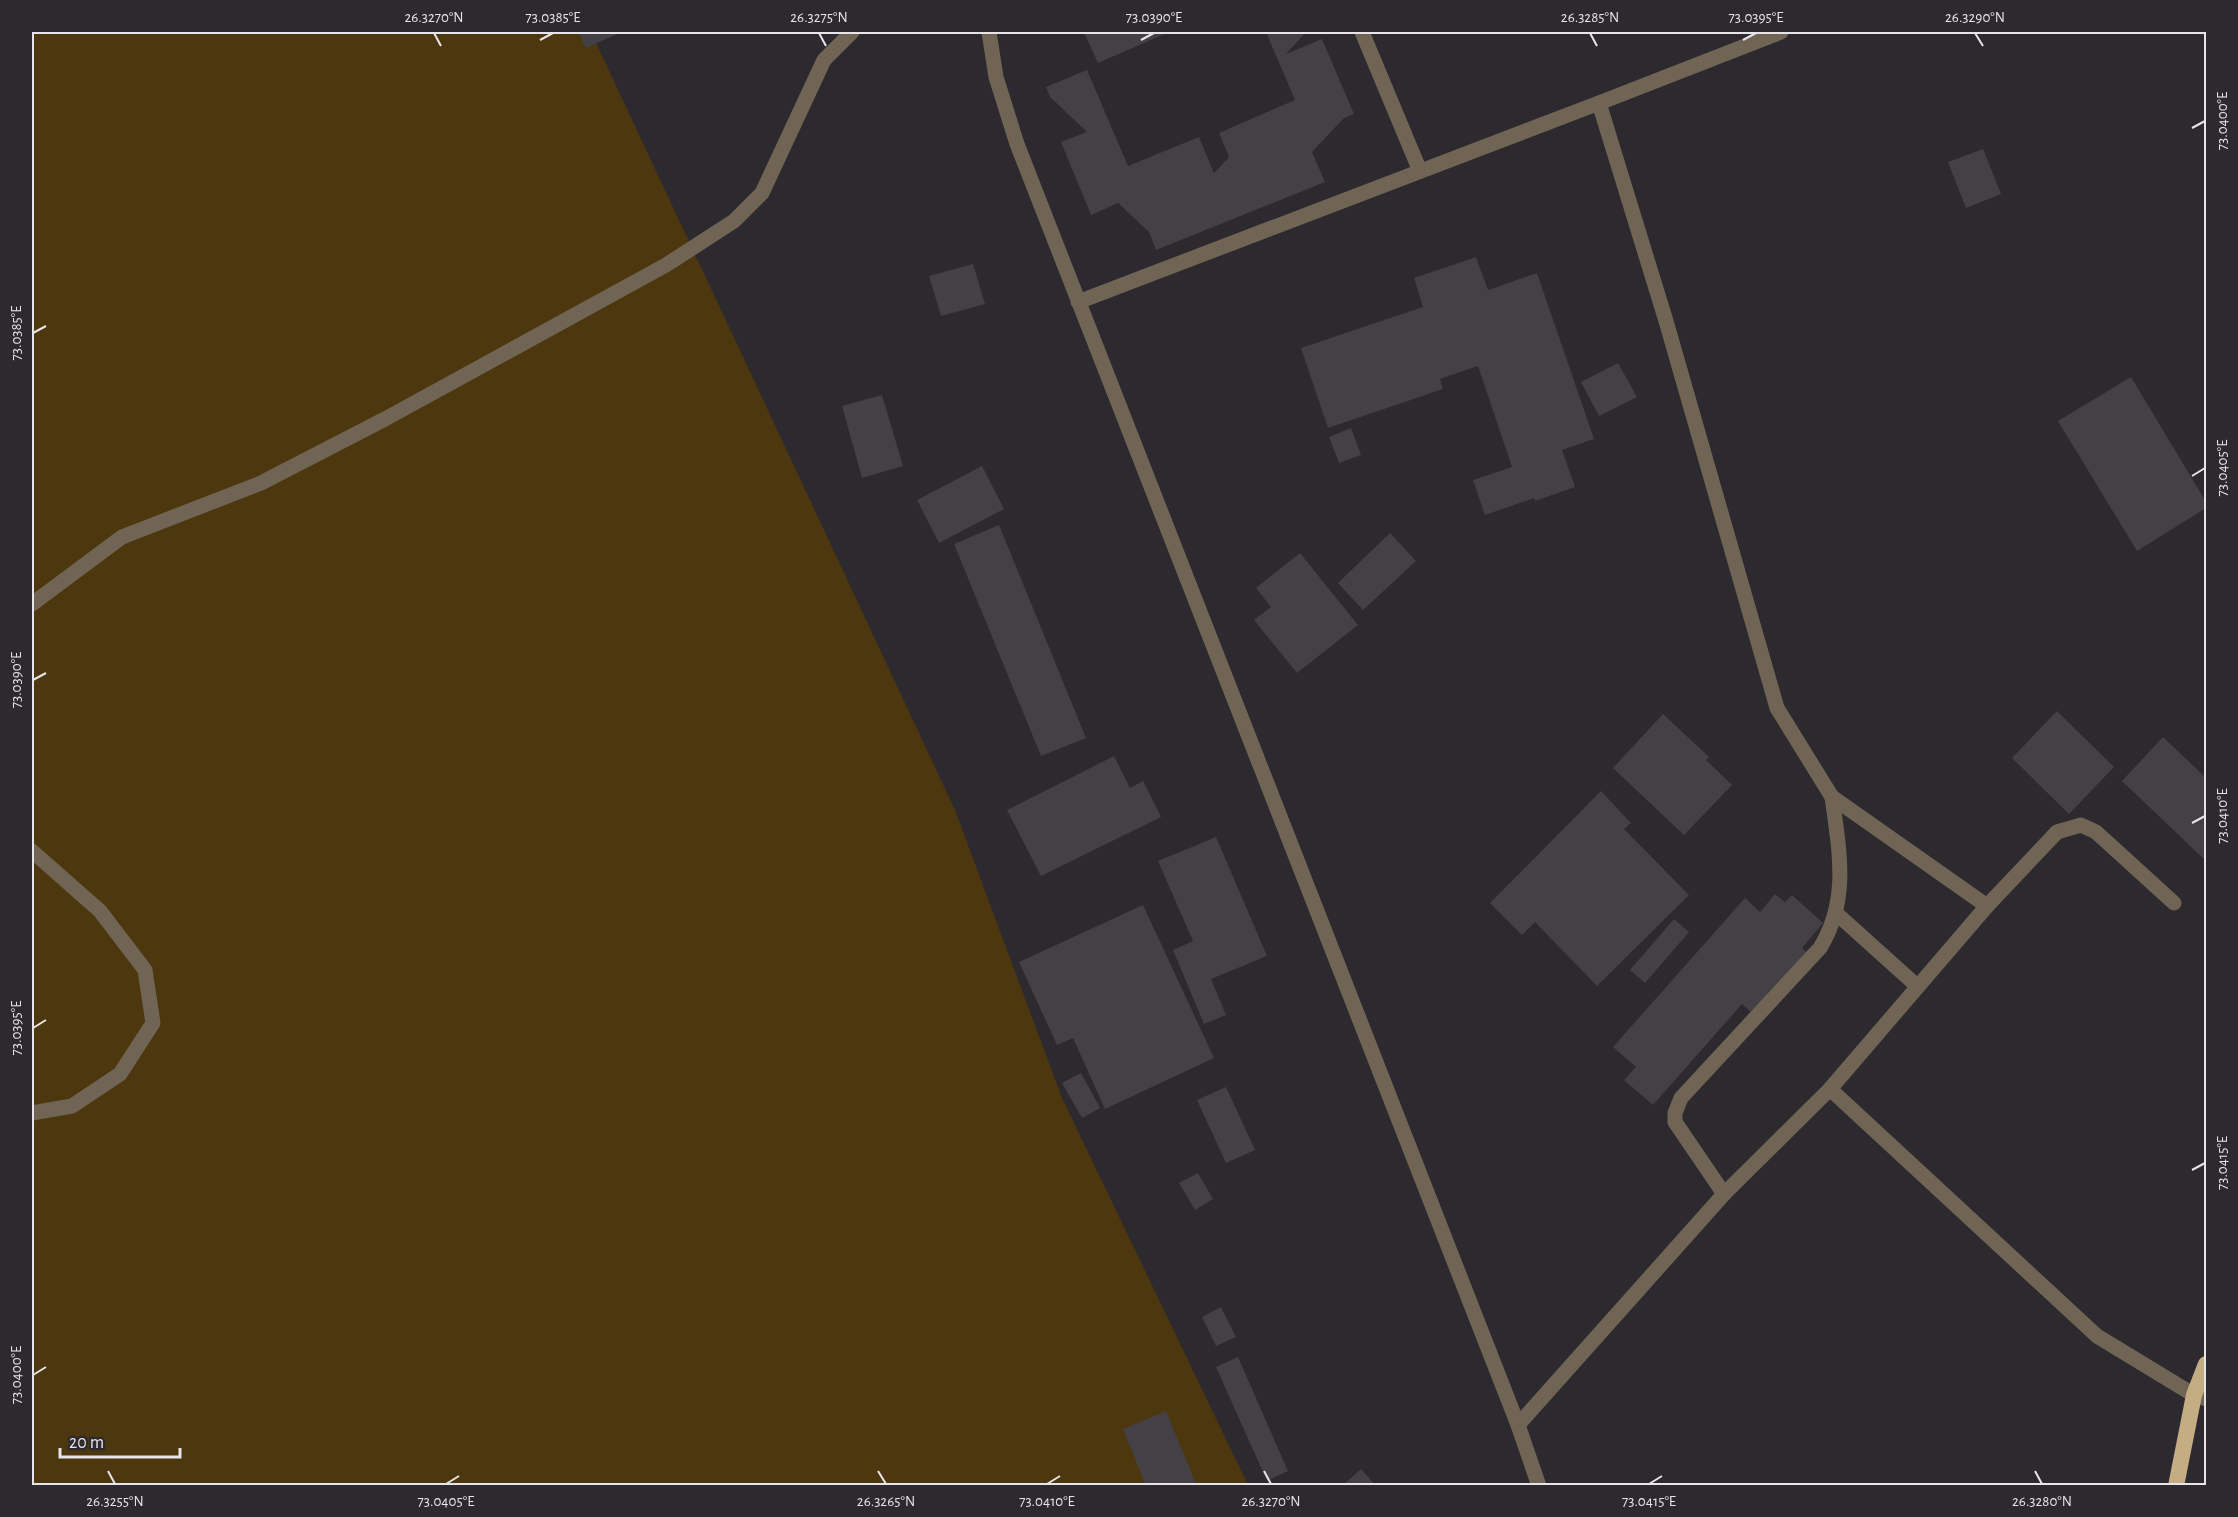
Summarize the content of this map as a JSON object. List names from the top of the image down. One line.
{"scale_bar":"20 m","coordinates":["26.3270°N","73.0385°E","26.3275°N","73.0390°E","26.3285°N","73.0395°E","26.3290°N","73.0400°E","73.0405°E","73.0410°E","73.0415°E","26.3255°N","26.3265°N","26.3280°N"]}
